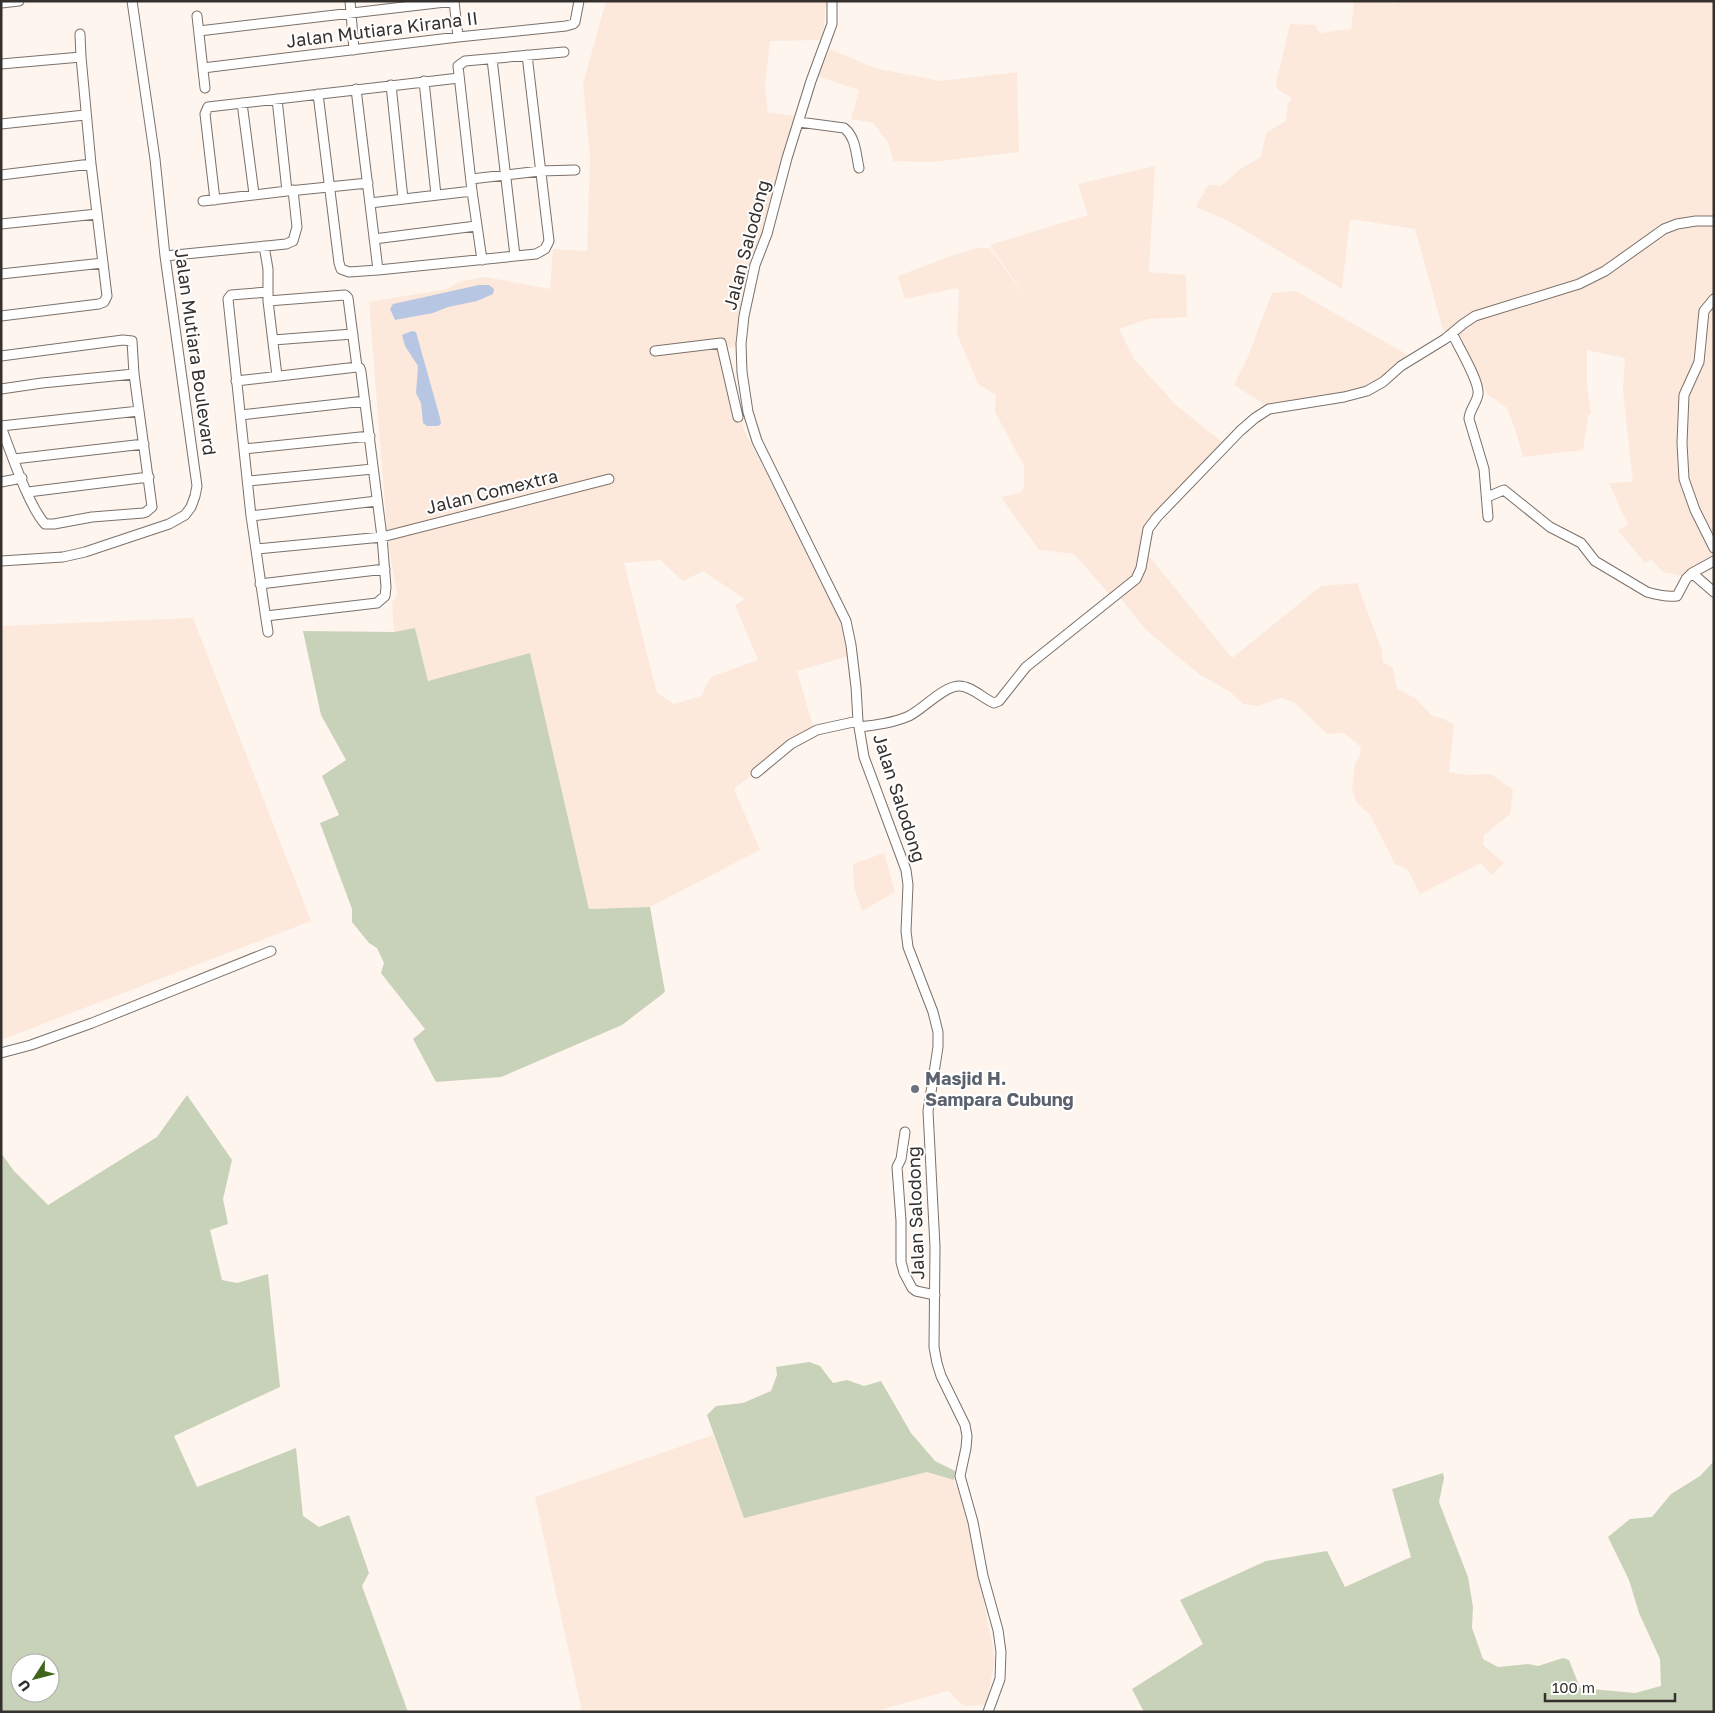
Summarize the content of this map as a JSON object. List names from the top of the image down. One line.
{"streets":{"street":["Jalan Mutiara Kirana II","Jalan Salodong","Jalan Mutiara Boulevard","Jalan Comextra"]},"places":["Masjid H. Sampara Cubung"],"scale_bar":"100 m","north":"bottom left"}
